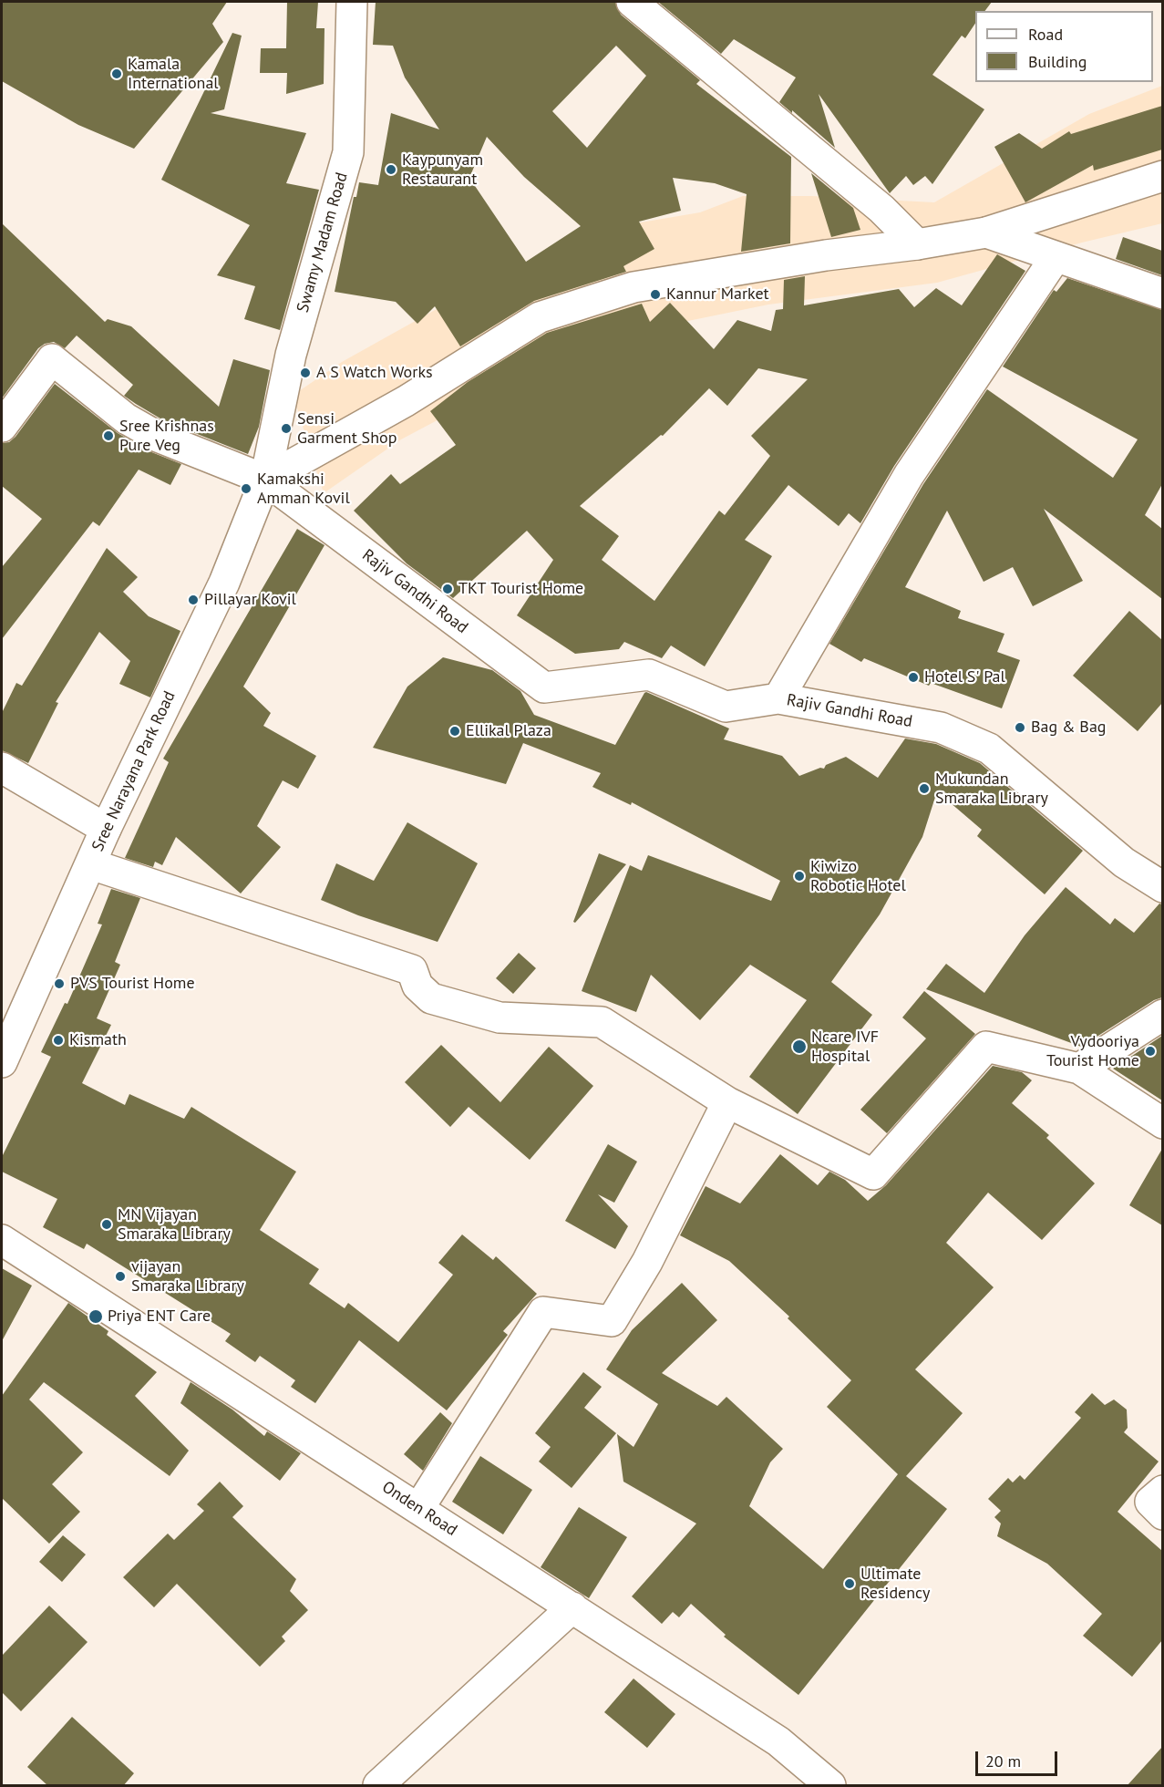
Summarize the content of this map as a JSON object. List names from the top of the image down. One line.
{"streets":{"street":["Swamy Madam Road","Rajiv Gandhi Road","Sree Narayana Park Road","Onden Road"]},"crossings":[["Swamy Madam Road","Rajiv Gandhi Road"],["Swamy Madam Road","Sree Narayana Park Road"],["Rajiv Gandhi Road","Sree Narayana Park Road"]],"places":["Kamala International","Kaypunyam Restaurant","Kannur Market","A S Watch Works","Sensi Garment Shop","Sree Krishnas Pure Veg","Kamakshi Amman Kovil","TKT Tourist Home","Pillayar Kovil","Hotel S' Pal","Bag & Bag","Ellikal Plaza","Mukundan Smaraka Library","Kiwizo Robotic Hotel","PVS Tourist Home","Kismath","Ncare IVF Hospital","Vydooriya Tourist Home","MN Vijayan Smaraka Library","vijayan Smaraka Library","Priya ENT Care","Ultimate Residency"],"legend":["Road","Building"],"scale_bar":"20 m"}
